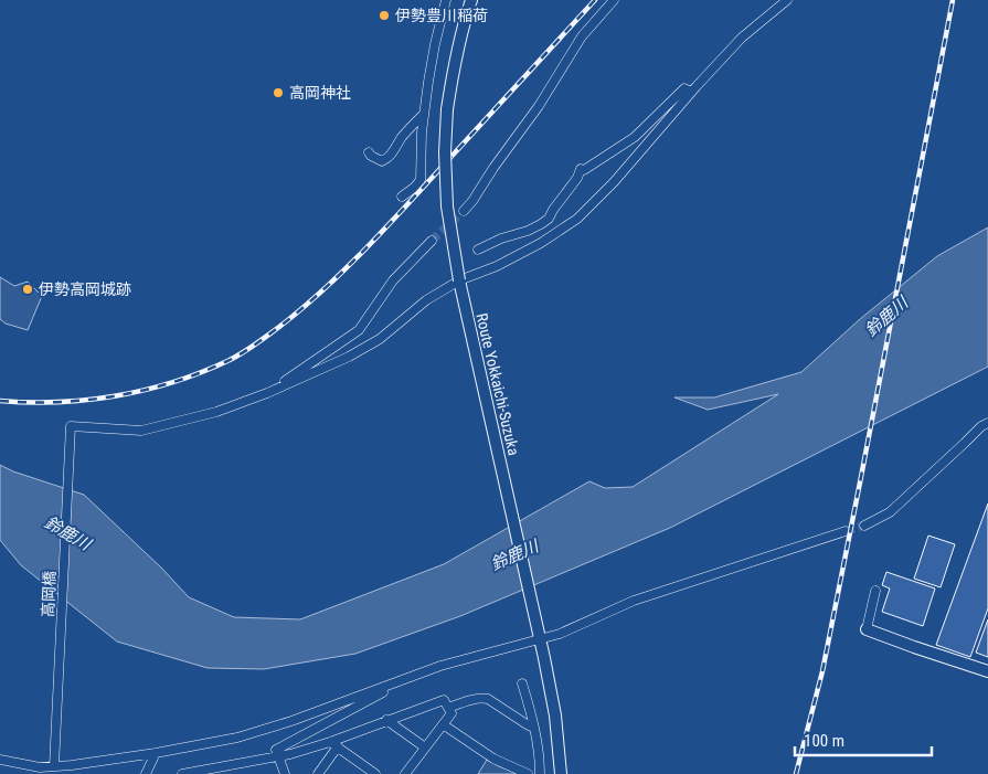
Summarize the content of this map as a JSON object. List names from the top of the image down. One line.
{"streets":{"main road":["Route Yokkaichi-Suzuka"],"street":["高岡橋"]},"water":["鈴鹿川"],"places":["伊勢豊川稲荷","高岡神社","伊勢高岡城跡"],"scale_bar":"100 m"}
